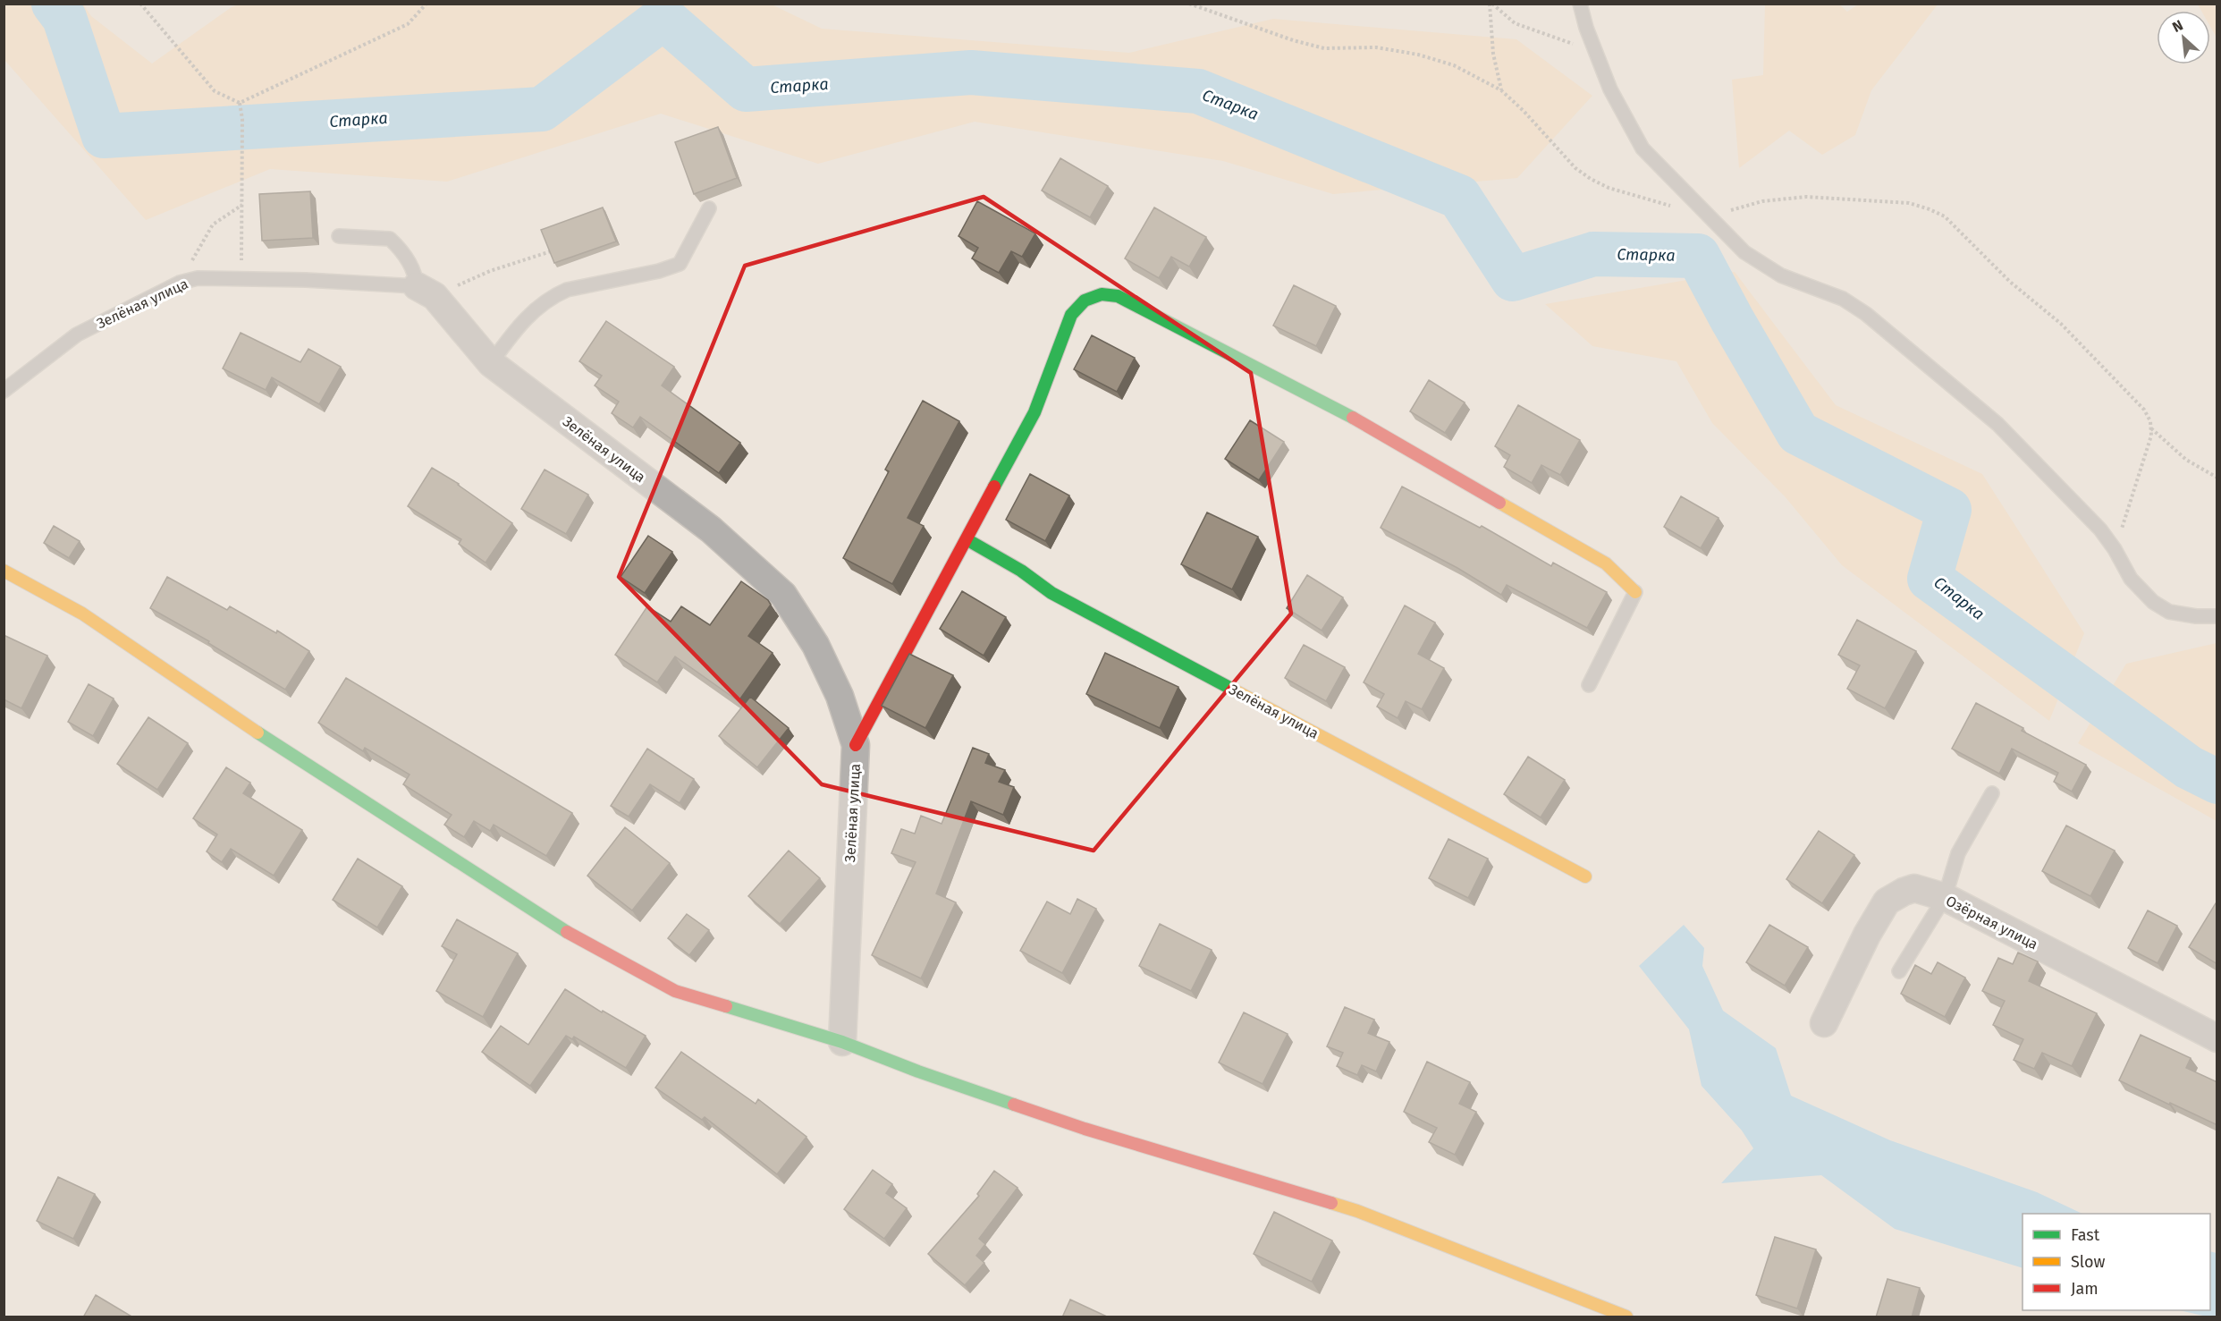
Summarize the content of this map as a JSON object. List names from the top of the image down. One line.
{"streets":{"street":["Зелёная улица","Озёрная улица"]},"water":["Старка"],"legend":["Fast","Slow","Jam"],"north":"top left"}
